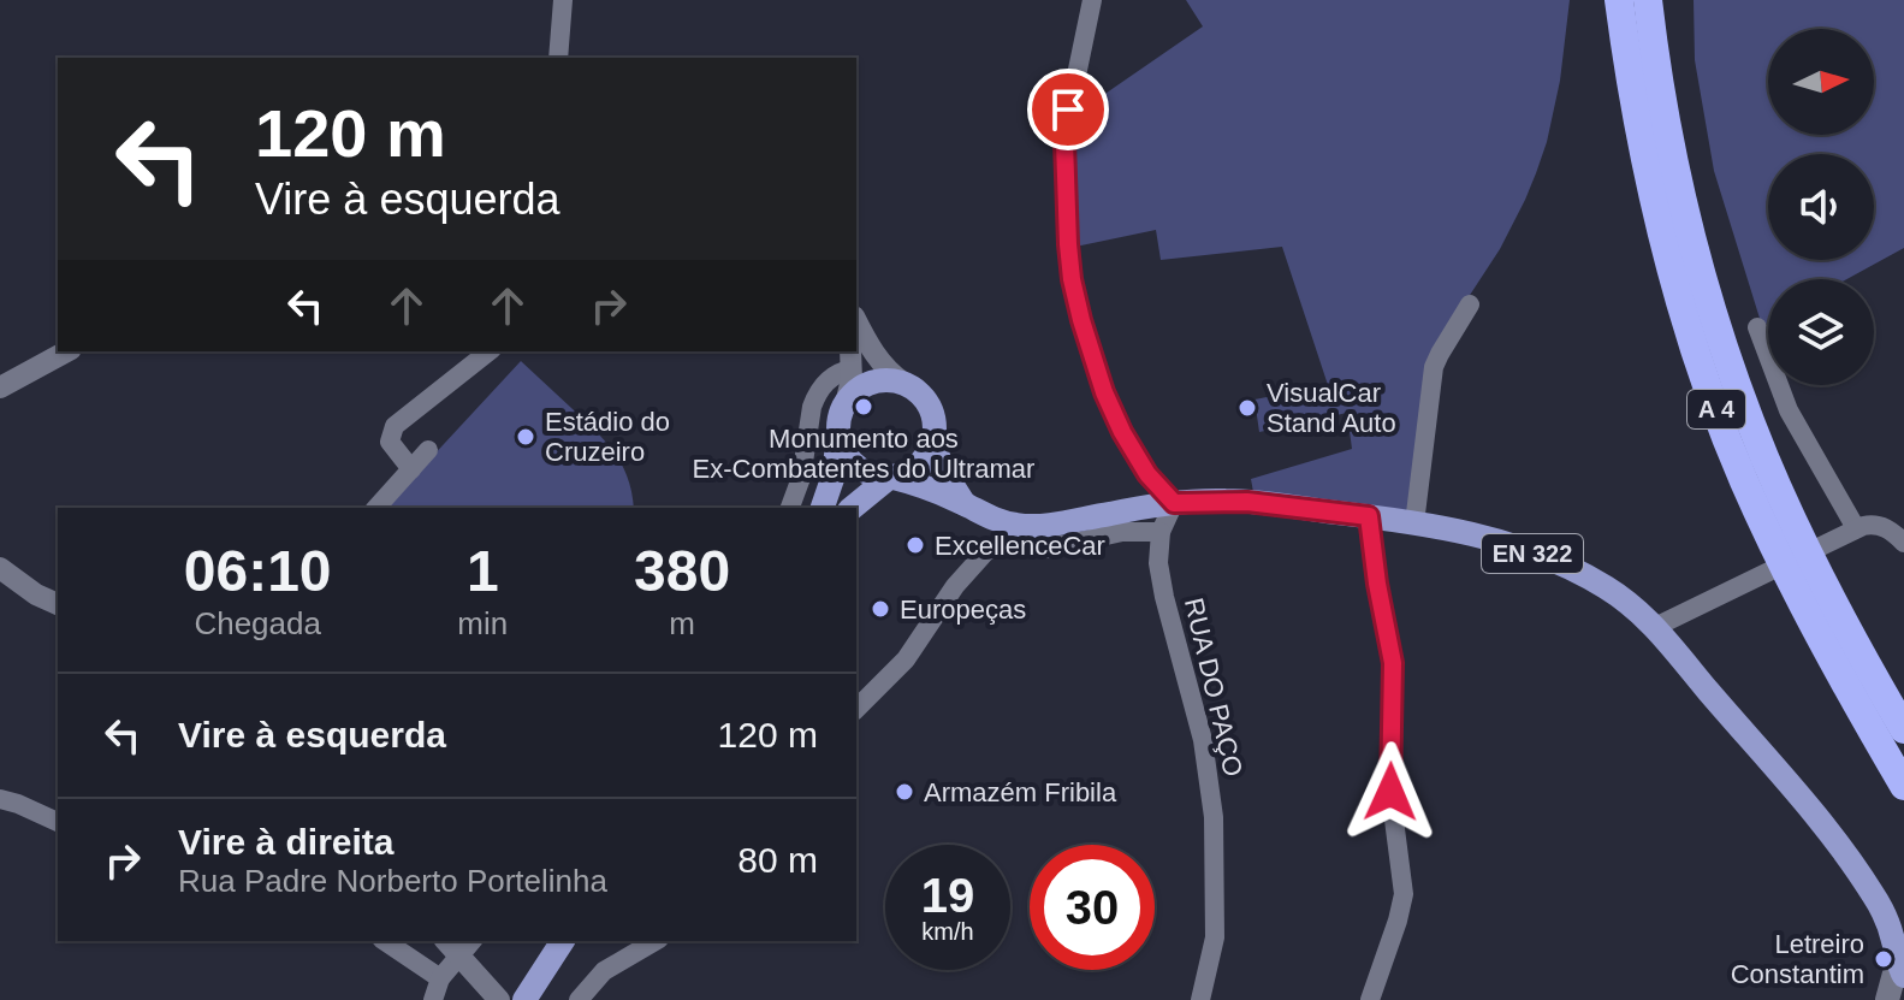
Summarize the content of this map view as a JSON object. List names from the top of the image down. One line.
{"streets":{"highway":["A 4"],"main road":["EN 322"],"street":["RUA DO PAÇO"]},"crossings":[["EN 322","RUA DO PAÇO"]],"places":["Monumento aos Ex-Combatentes do Ultramar","VisualCar Stand Auto","Estádio do Cruzeiro","ExcellenceCar","Europeças","Armazém Fribila","Letreiro Constantim"],"north":"right","page":{"turn":["120 m","Vire à esquerda"],"eta":["06:10","Chegada","1","min","380","m"],"list":[{"name":"Vire à esquerda","value":"120 m"},{"name":"Vire à direita","note":"Rua Padre Norberto Portelinha","value":"80 m"}],"speed":"19 km/h","limit":"30"}}
